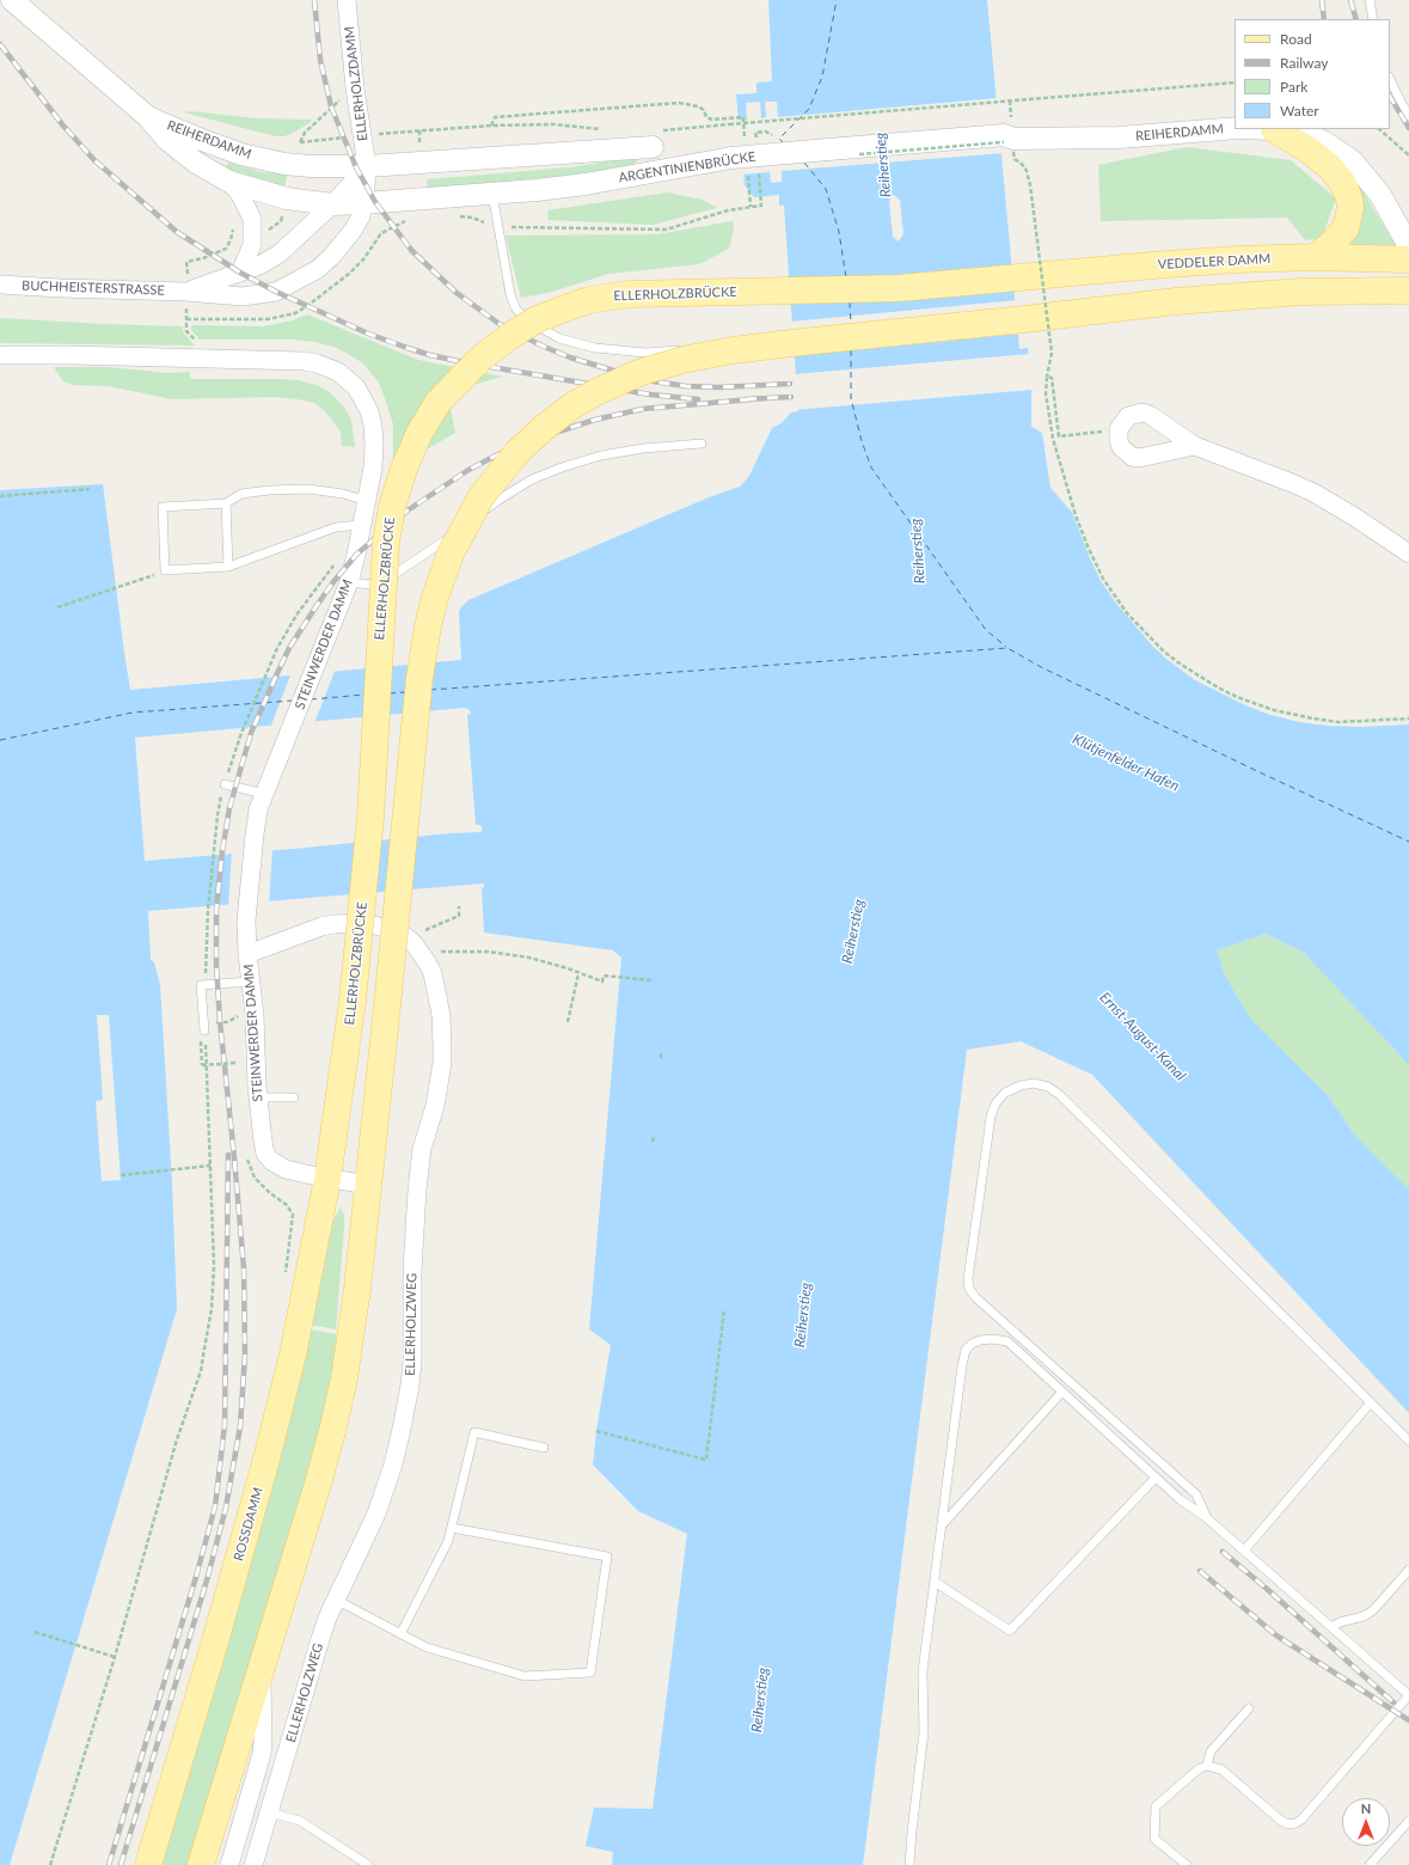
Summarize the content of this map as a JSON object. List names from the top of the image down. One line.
{"streets":{"main road":["VEDDELER DAMM","ELLERHOLZBRÜCKE","ROSSDAMM"],"street":["ELLERHOLZDAMM","REIHERDAMM","ARGENTINIENBRÜCKE","BUCHHEISTERSTRASSE","STEINWERDER DAMM","ELLERHOLZWEG"]},"crossings":[["ELLERHOLZDAMM","REIHERDAMM"],["ELLERHOLZDAMM","ARGENTINIENBRÜCKE"],["ELLERHOLZDAMM","BUCHHEISTERSTRASSE"],["REIHERDAMM","ARGENTINIENBRÜCKE"],["REIHERDAMM","BUCHHEISTERSTRASSE"],["ARGENTINIENBRÜCKE","BUCHHEISTERSTRASSE"],["VEDDELER DAMM","ELLERHOLZBRÜCKE"],["ELLERHOLZBRÜCKE","STEINWERDER DAMM"],["ELLERHOLZBRÜCKE","ROSSDAMM"],["STEINWERDER DAMM","ELLERHOLZWEG"],["STEINWERDER DAMM","ROSSDAMM"]],"water":["Reiherstieg","Klütjenfelder Hafen","Ernst-August-Kanal"],"legend":["Road","Railway","Park","Water"],"north":"top"}
